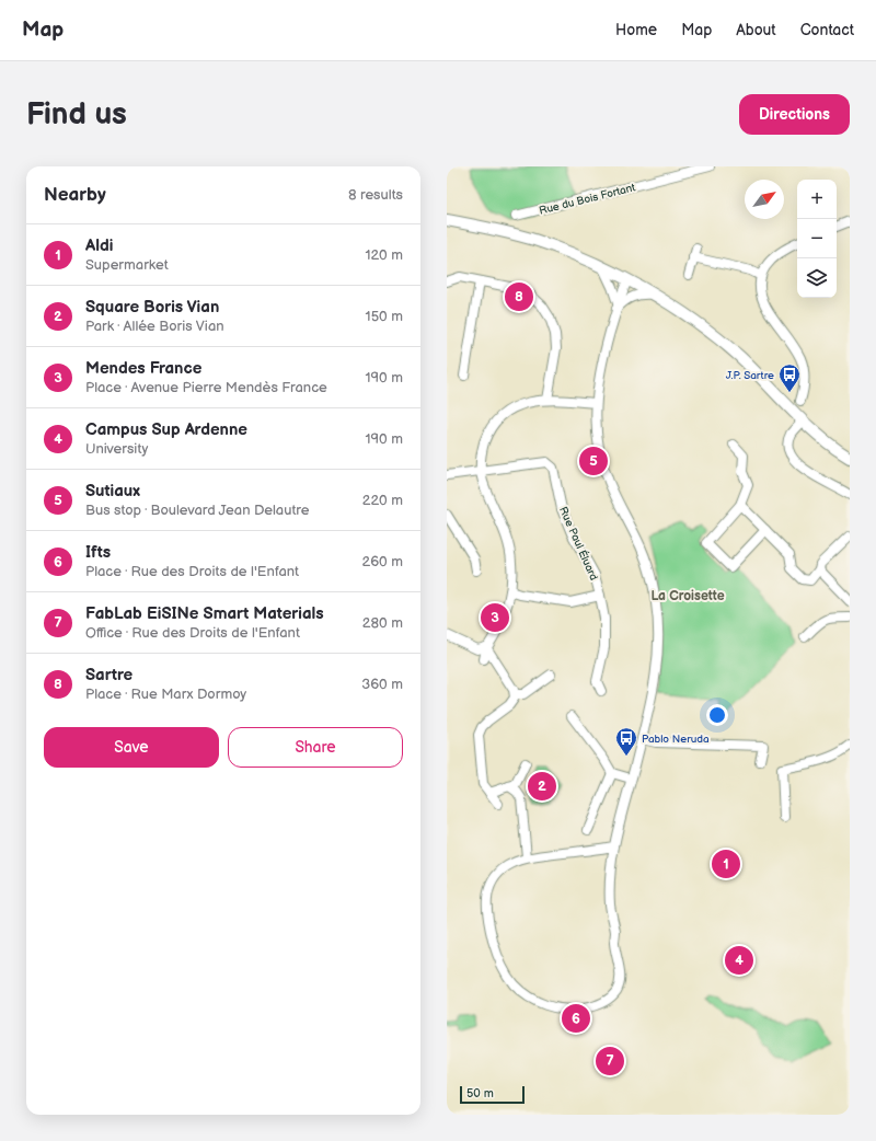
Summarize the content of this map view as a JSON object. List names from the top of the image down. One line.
{"streets":{"street":["Rue du Bois Fortant","Rue Paul Éluard"]},"districts":["La Croisette"],"places":{"bus stop":["J.P. Sartre","Pablo Neruda"]},"scale_bar":"50 m","north":"top right","page":{"header":"Map","nav":["Home","Map","About","Contact"],"buttons":["Directions",["Save","Share"]],"title":"Find us","heading":["Nearby","8 results"],"map_buttons":["+","−"],"list":[{"mark":"1","name":"Aldi","note":"Supermarket","value":"120 m"},{"mark":"2","name":"Square Boris Vian","note":"Park · Allée Boris Vian","value":"150 m"},{"mark":"3","name":"Mendes France","note":"Place · Avenue Pierre Mendès France","value":"190 m"},{"mark":"4","name":"Campus Sup Ardenne","note":"University","value":"190 m"},{"mark":"5","name":"Sutiaux","note":"Bus stop · Boulevard Jean Delautre","value":"220 m"},{"mark":"6","name":"Ifts","note":"Place · Rue des Droits de l'Enfant","value":"260 m"},{"mark":"7","name":"FabLab EiSINe Smart Materials","note":"Office · Rue des Droits de l'Enfant","value":"280 m"},{"mark":"8","name":"Sartre","note":"Place · Rue Marx Dormoy","value":"360 m"}],"pins":["8","5","3","2","1","4","6","7"],"scale":"50 m"}}
